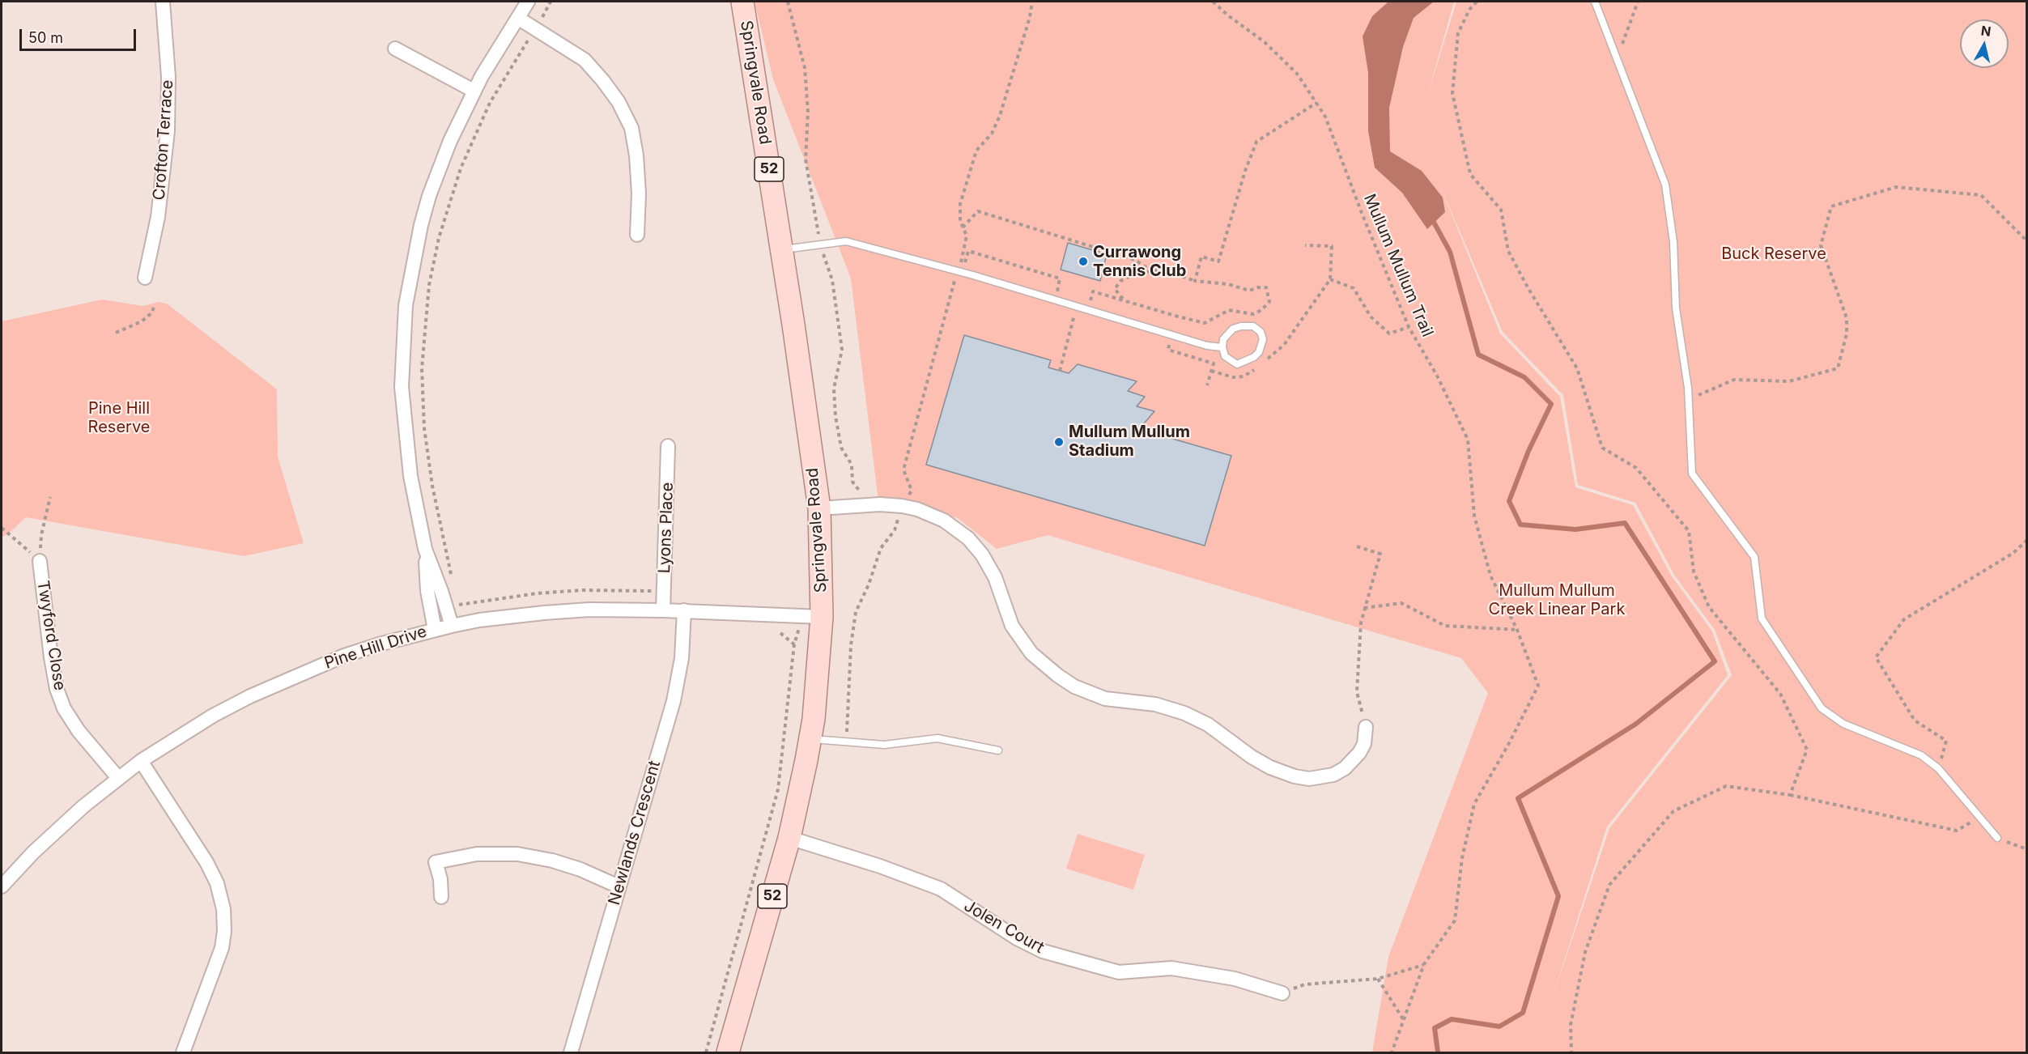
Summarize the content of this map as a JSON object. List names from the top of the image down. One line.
{"streets":{"main road":["Springvale Road","52"],"street":["Crofton Terrace","Lyons Place","Twyford Close","Pine Hill Drive","Newlands Crescent","Jolen Court"],"path":["Mullum Mullum Trail"]},"crossings":[["Springvale Road","Pine Hill Drive"],["Springvale Road","Jolen Court"],["Lyons Place","Pine Hill Drive"],["Twyford Close","Pine Hill Drive"],["Pine Hill Drive","Newlands Crescent"]],"parks":["Buck Reserve","Pine Hill Reserve","Mullum Mullum Creek Linear Park"],"places":["Currawong Tennis Club","Mullum Mullum Stadium"],"scale_bar":"50 m","north":"top"}
